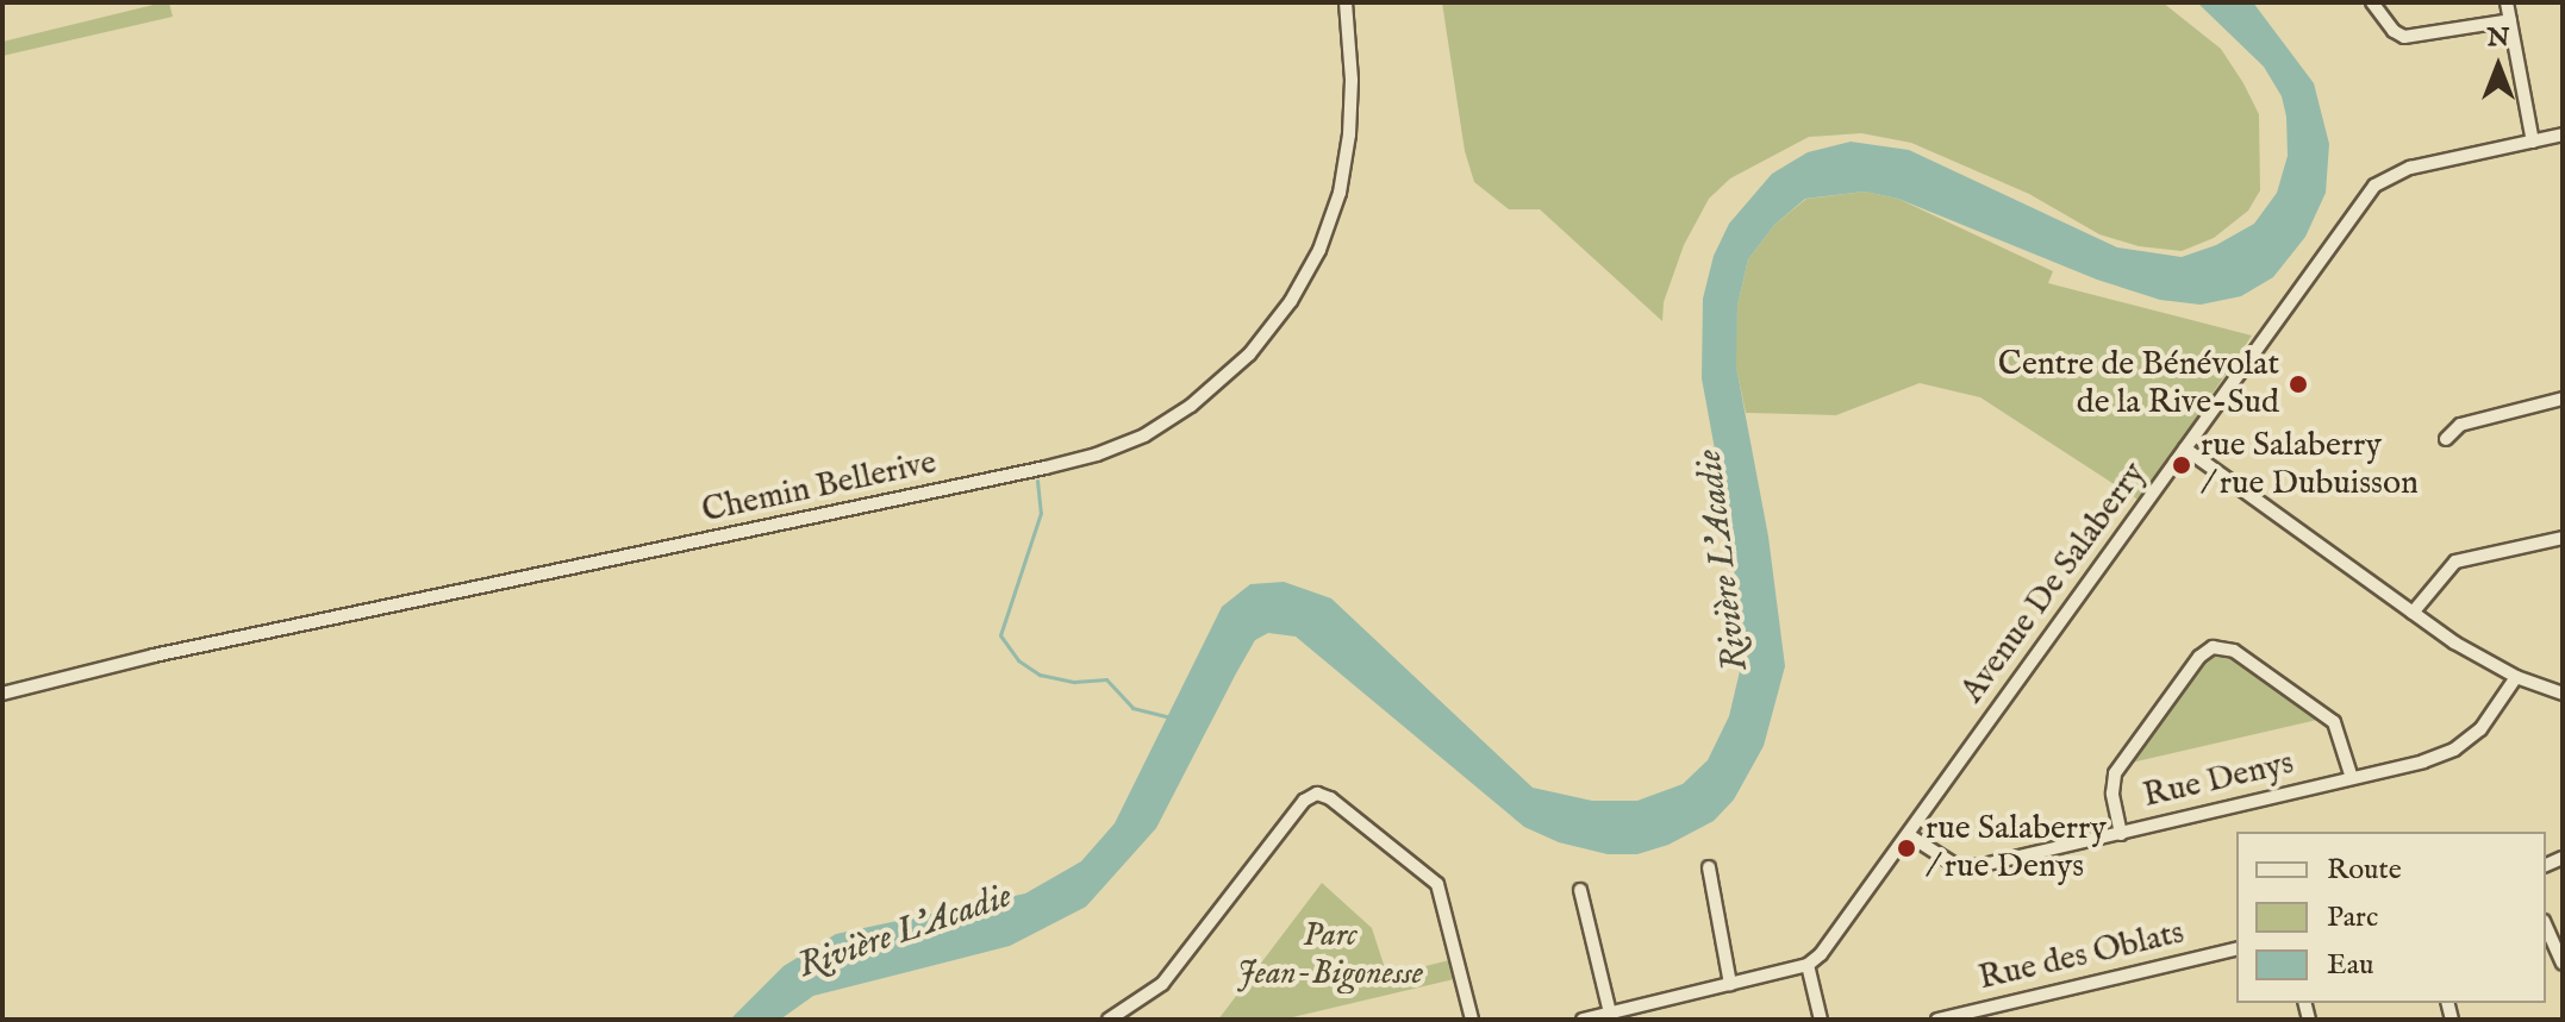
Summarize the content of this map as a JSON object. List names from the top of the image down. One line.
{"streets":{"street":["Chemin Bellerive","Avenue De Salaberry","Rue Denys","Rue des Oblats"]},"crossings":[["Avenue De Salaberry","Rue Denys"]],"water":["Rivière L'Acadie"],"parks":["Parc Jean-Bigonesse"],"places":["Centre de Bénévolat de la Rive-Sud","rue Salaberry / rue Dubuisson","rue Salaberry / rue Denys"],"legend":["Route","Parc","Eau"],"north":"top"}
